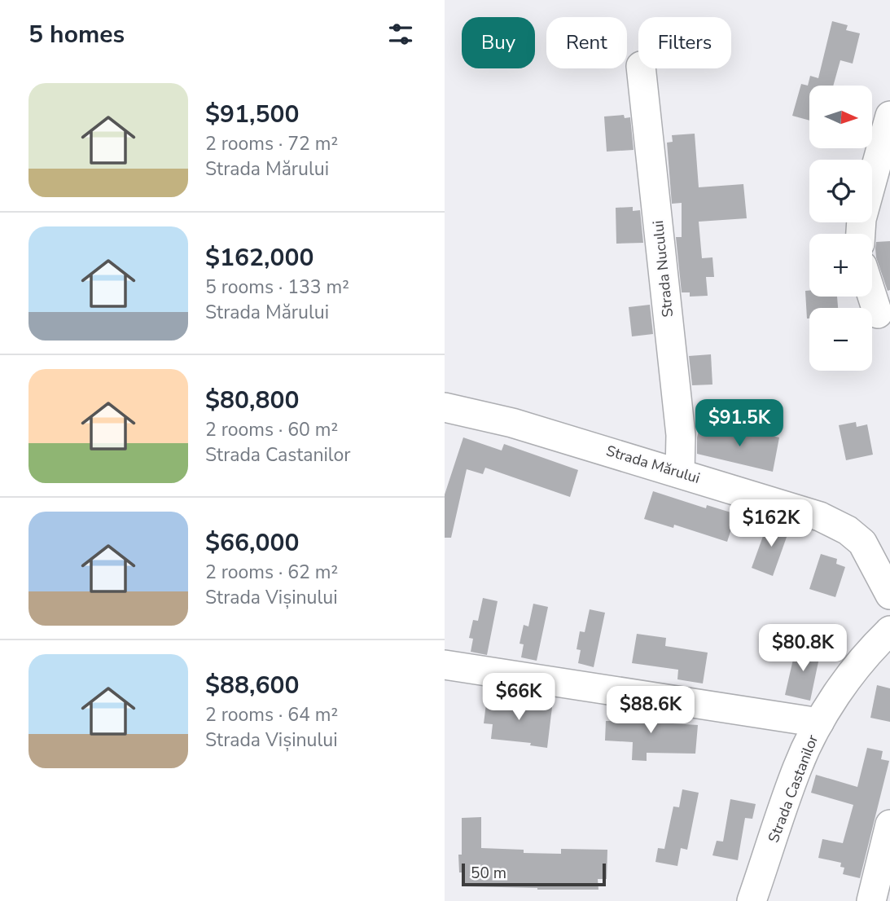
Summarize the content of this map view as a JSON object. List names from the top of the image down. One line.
{"streets":{"street":["Strada Nucului","Strada Mărului","Strada Castanilor"]},"crossings":[["Strada Nucului","Strada Mărului"]],"scale_bar":"50 m","north":"right","page":{"heading":"5 homes","chip":["Buy","Rent","Filters"],"list":[{"name":"$91,500","note":"2 rooms · 72 m² · Strada Mărului"},{"name":"$162,000","note":"5 rooms · 133 m² · Strada Mărului"},{"name":"$80,800","note":"2 rooms · 60 m² · Strada Castanilor"},{"name":"$66,000","note":"2 rooms · 62 m² · Strada Vișinului"},{"name":"$88,600","note":"2 rooms · 64 m² · Strada Vișinului"}],"map_buttons":["+","−"],"price":["$91.5K","$162K","$80.8K","$66K","$88.6K"],"scale":"50 m"}}
